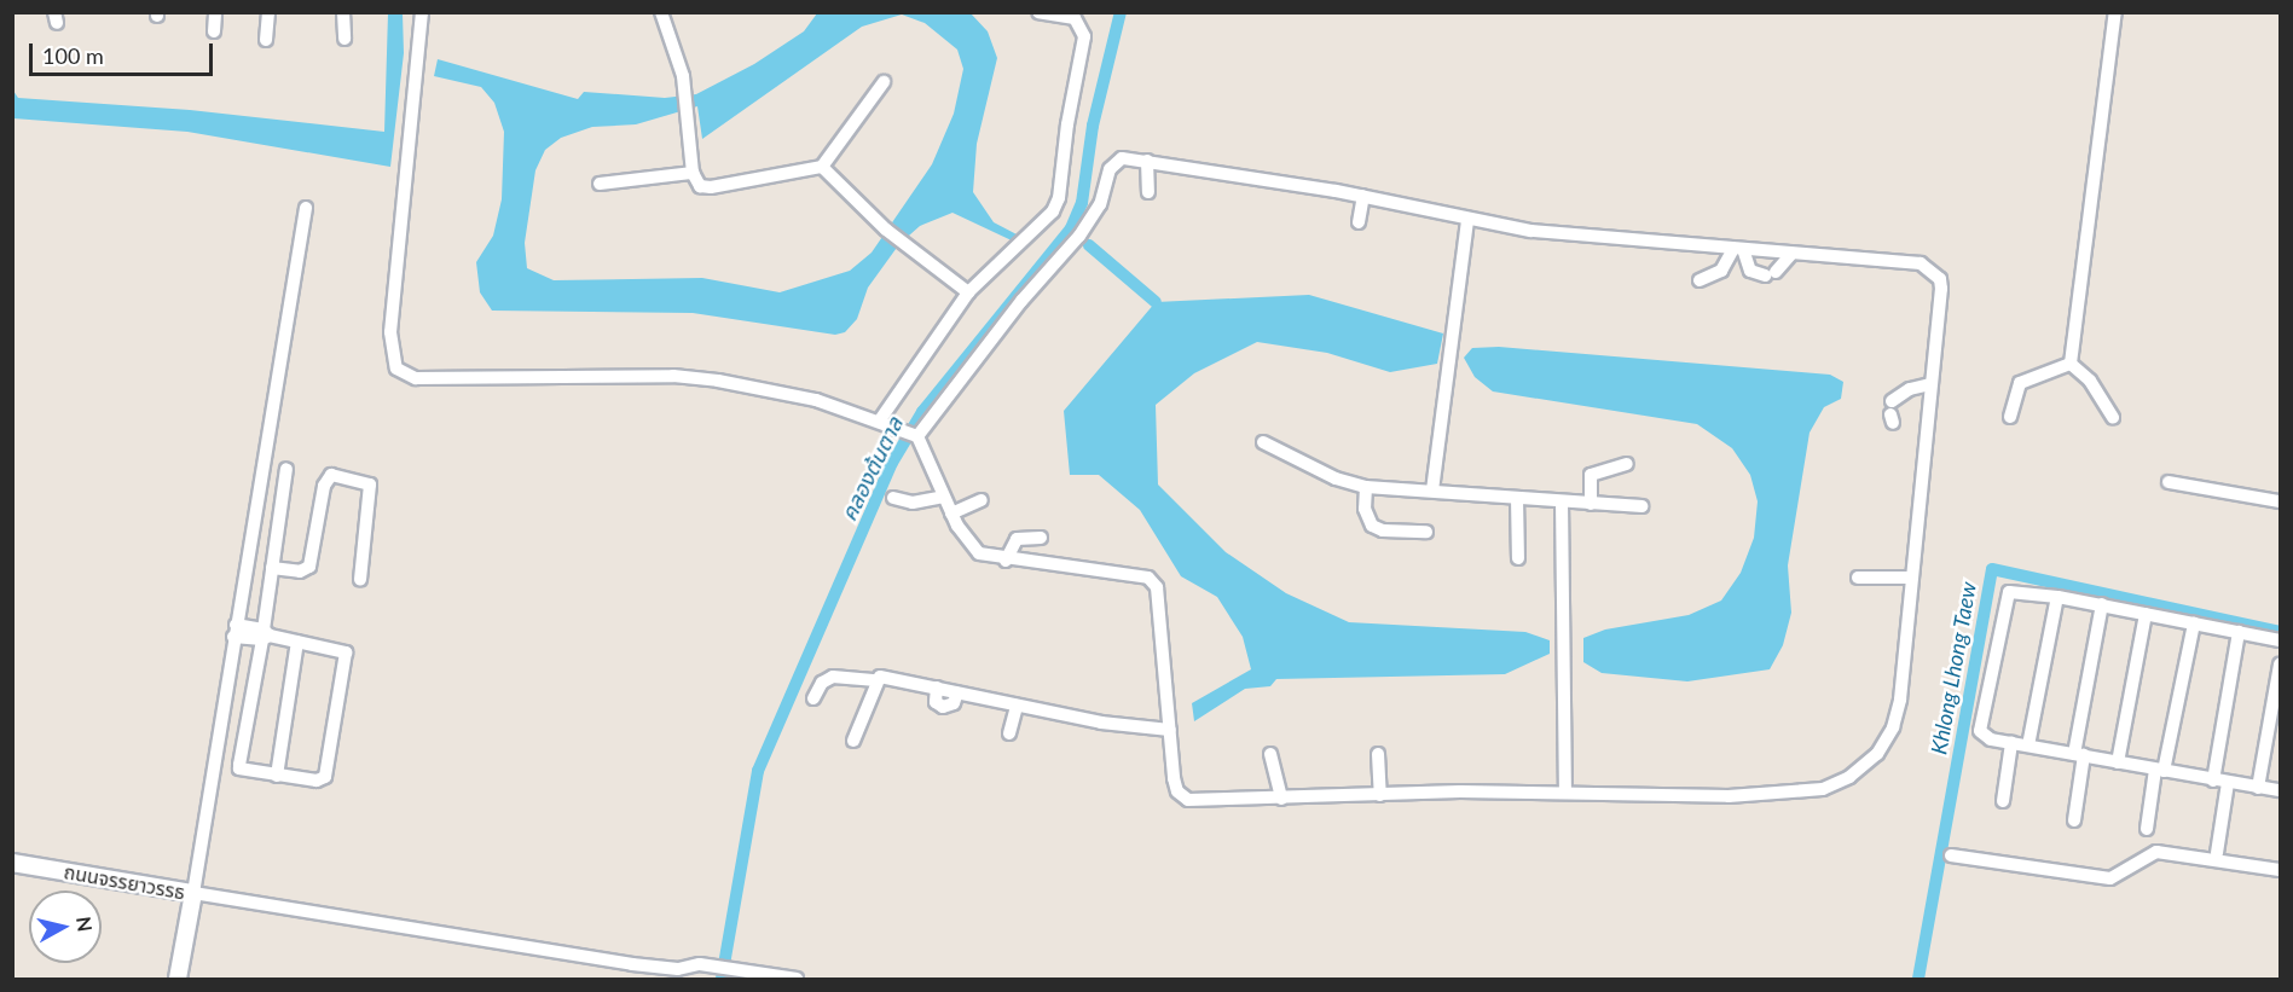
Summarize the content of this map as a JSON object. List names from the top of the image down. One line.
{"streets":{"main road":["ถนนจรรยาวรรธ"]},"water":["คลองต้นตาล","Khlong Lhong Taew"],"scale_bar":"100 m","north":"right"}
